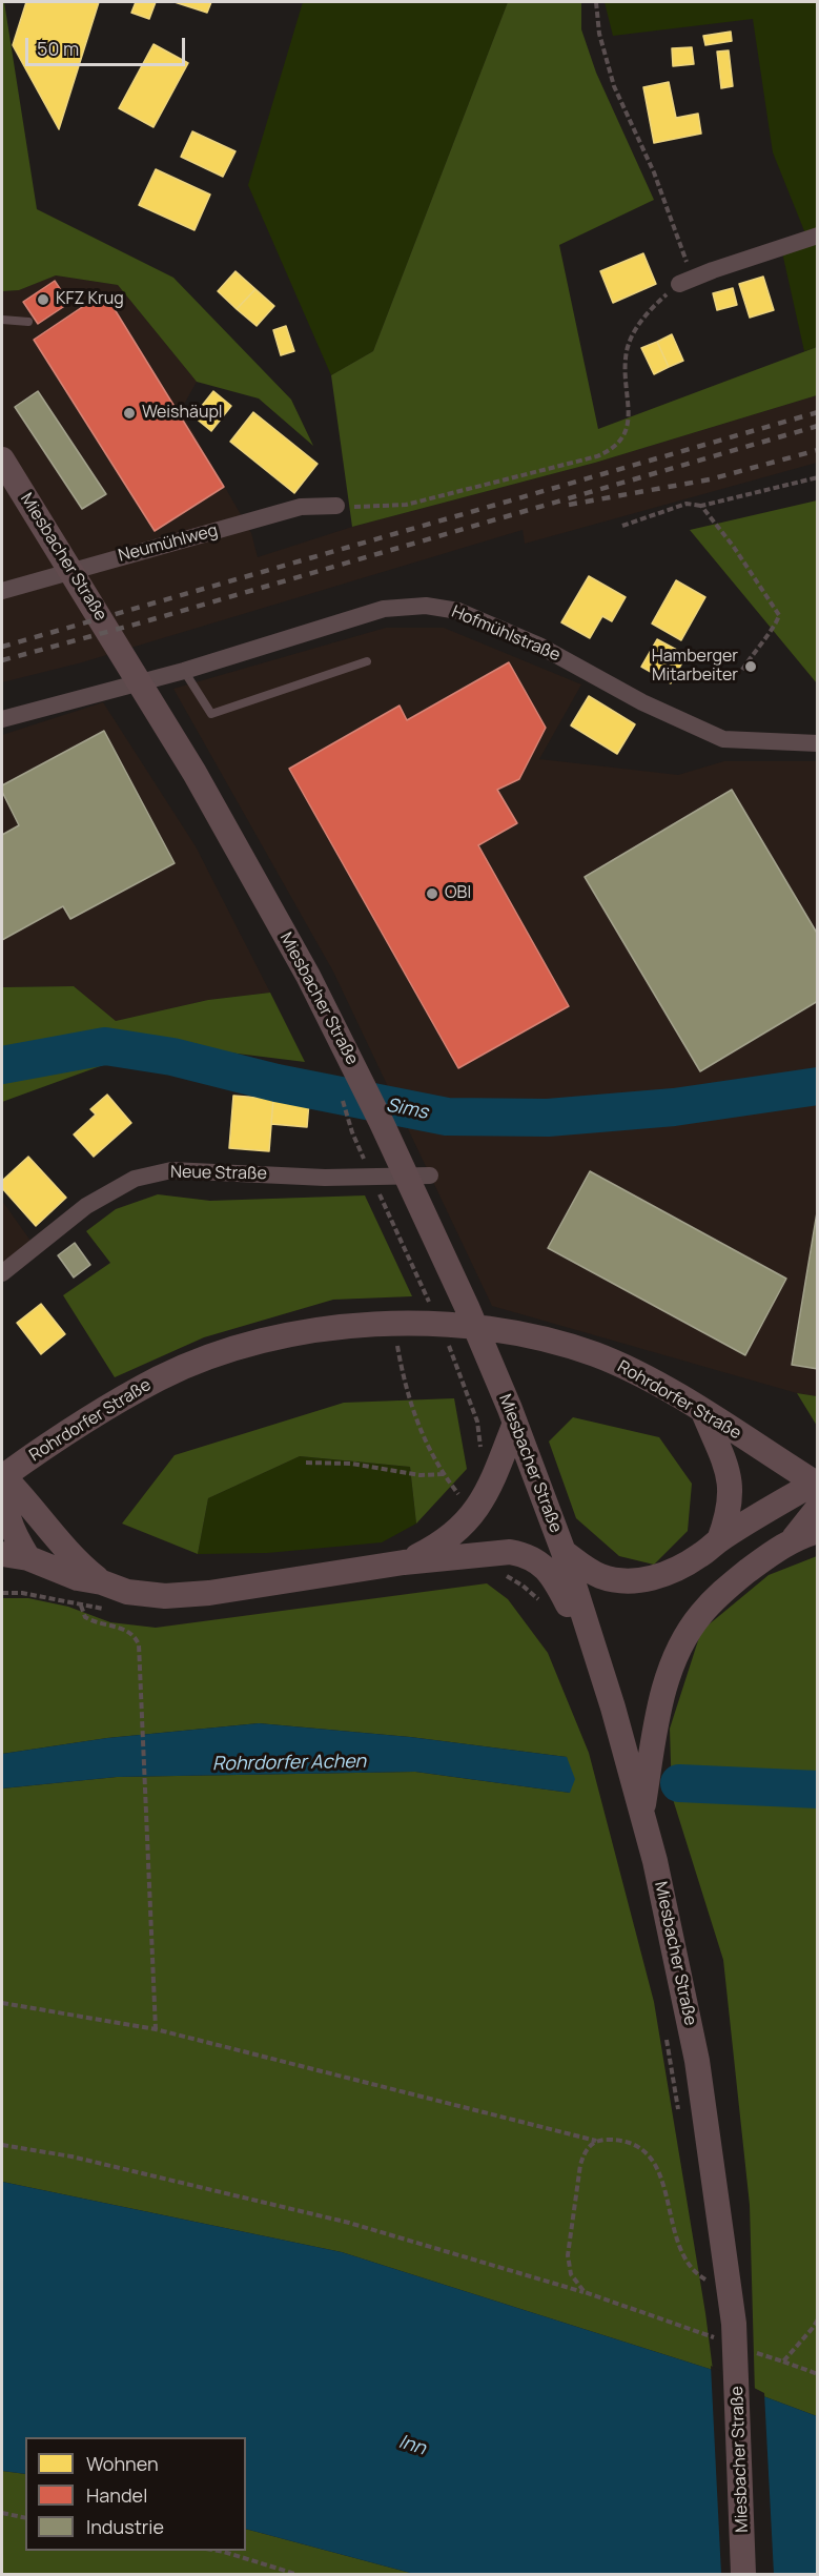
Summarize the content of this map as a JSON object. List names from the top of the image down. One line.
{"streets":{"main road":["Miesbacher Straße","Rohrdorfer Straße"],"street":["Neumühlweg","Hofmühlstraße","Neue Straße"]},"water":["Sims","Rohrdorfer Achen","Inn"],"places":["KFZ Krug","Weishäupl","Hamberger Mitarbeiter","OBI"],"legend":["Wohnen","Handel","Industrie"],"scale_bar":"50 m"}
